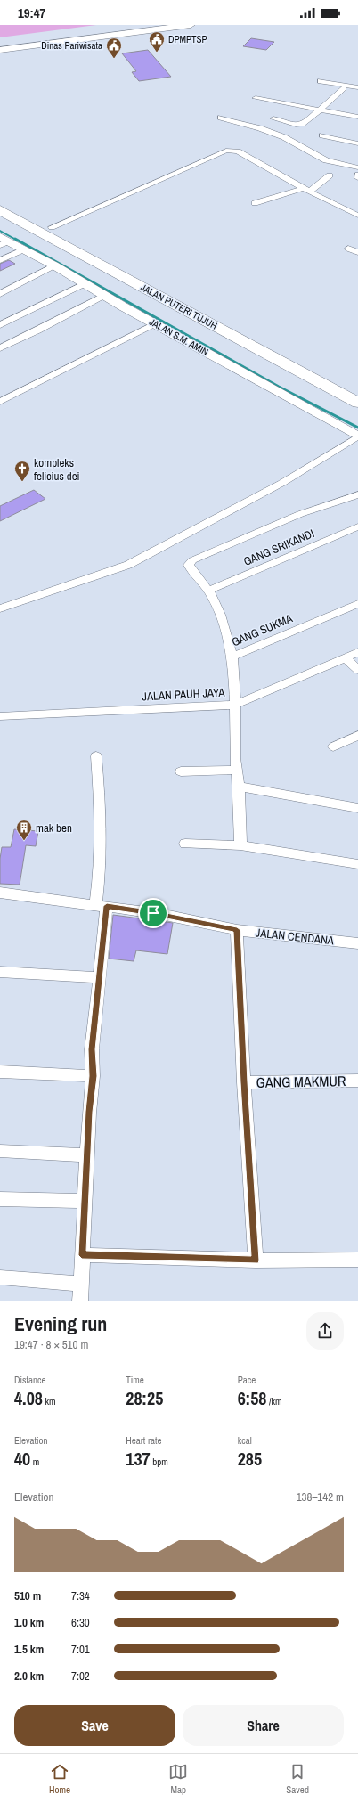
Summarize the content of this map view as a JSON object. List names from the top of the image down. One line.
{"streets":{"highway":["JALAN PUTERI TUJUH"],"street":["JALAN S.M. AMIN","GANG SRIKANDI","GANG SUKMA","JALAN PAUH JAYA","JALAN CENDANA","GANG MAKMUR"]},"crossings":[["GANG SUKMA","JALAN PAUH JAYA"]],"places":{"public building":["DPMPTSP","Dinas Pariwisata"],"church":["kompleks felicius dei"],"building":["mak ben"]},"page":{"status":"19:47","heading":["Evening run","19:47 · 8 × 510 m"],"stats":[["Distance","4.08 km"],["Time","28:25"],["Pace","6:58 /km"],["Elevation","40 m"],["Heart rate","137 bpm"],["kcal","285"]],"chart":["Elevation","138–142 m"],"list":[{"name":"510 m","note":"7:34"},{"name":"1.0 km","note":"6:30"},{"name":"1.5 km","note":"7:01"},{"name":"2.0 km","note":"7:02"}],"buttons":["Save","Share"],"tabs":["Home","Map","Saved"]}}
